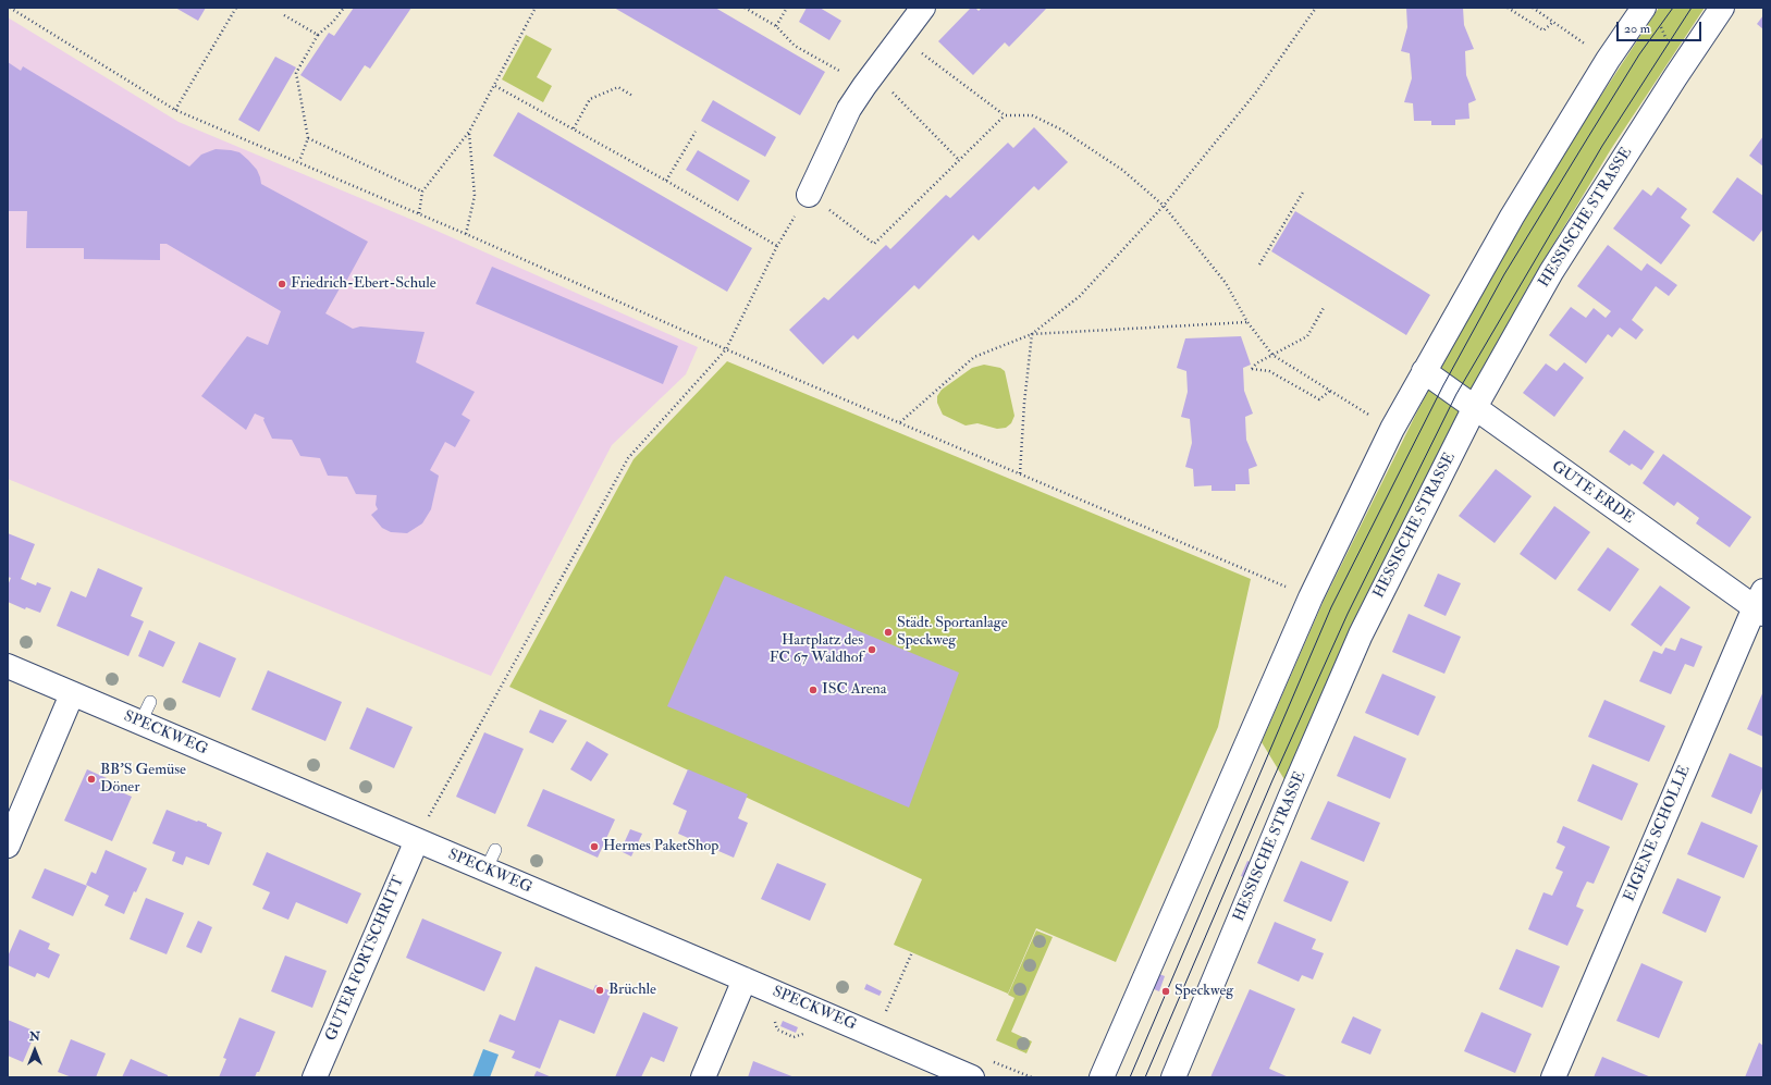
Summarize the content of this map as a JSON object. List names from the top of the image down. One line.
{"streets":{"street":["HESSISCHE STRASSE","GUTE ERDE","SPECKWEG","EIGENE SCHOLLE","GUTER FORTSCHRITT"]},"crossings":[["HESSISCHE STRASSE","GUTE ERDE"],["GUTE ERDE","EIGENE SCHOLLE"],["SPECKWEG","GUTER FORTSCHRITT"]],"places":["Friedrich-Ebert-Schule","Städt. Sportanlage Speckweg","Hartplatz des FC 67 Waldhof","ISC Arena","BB'S Gemüse Döner","Hermes PaketShop","Brüchle","Speckweg"],"scale_bar":"20 m","north":"top"}
